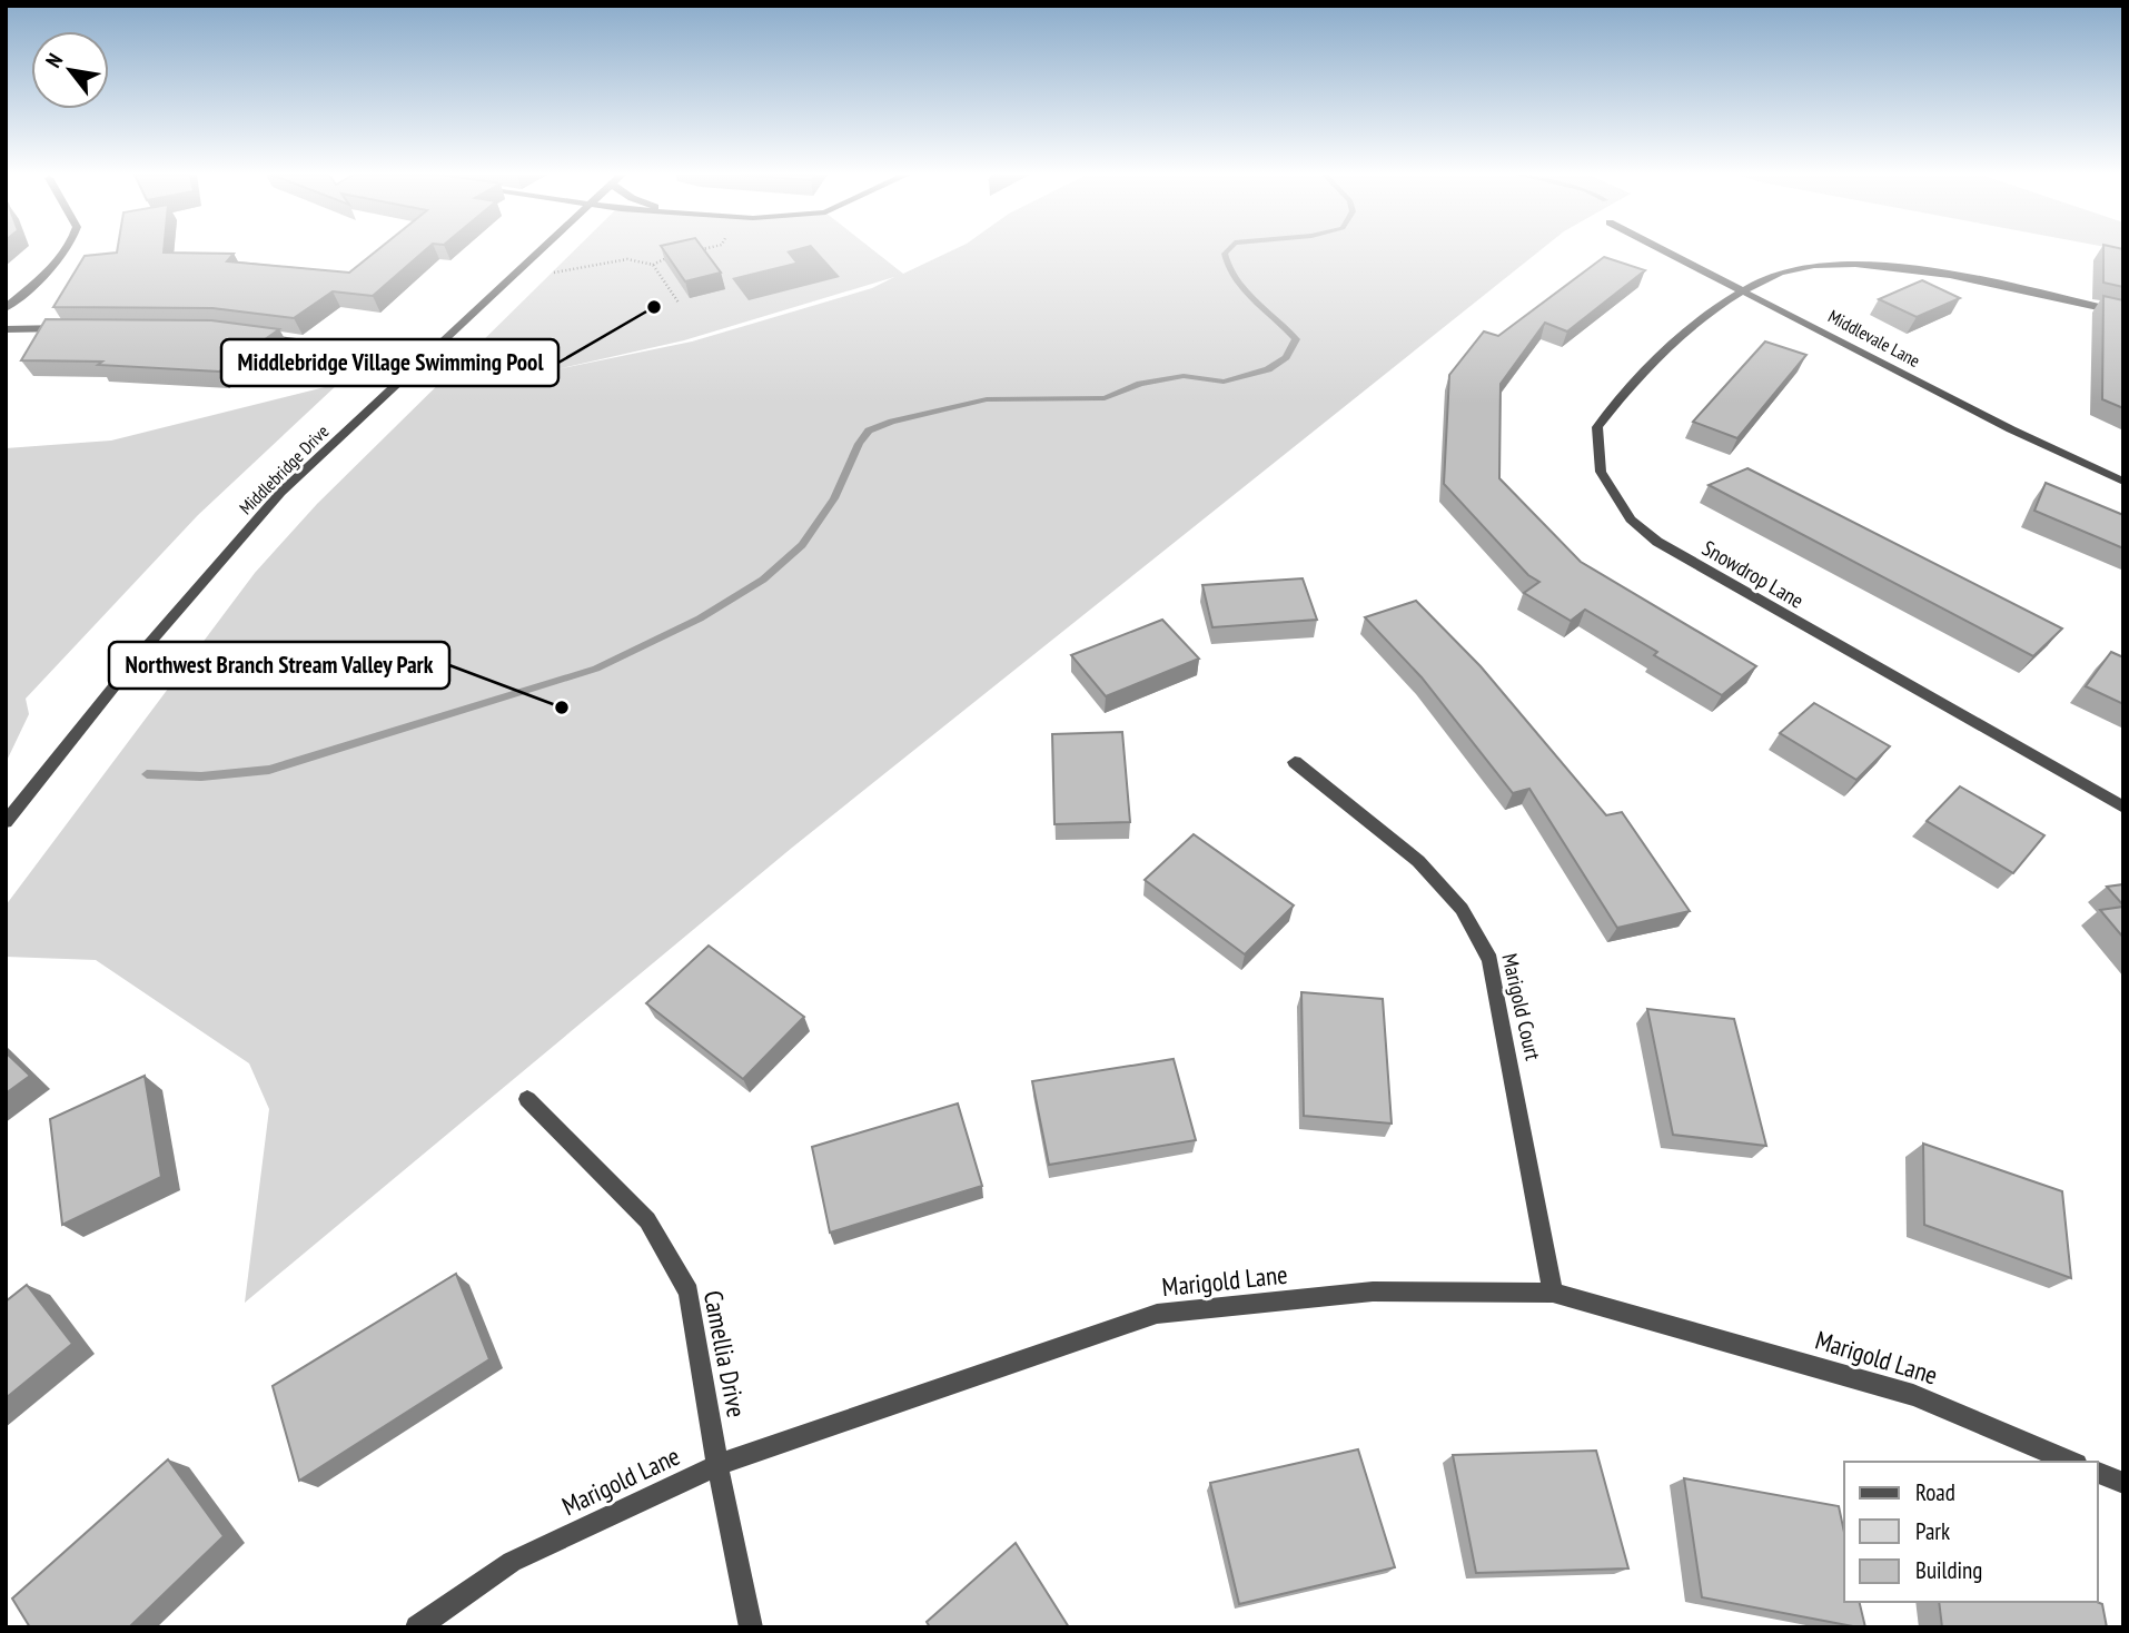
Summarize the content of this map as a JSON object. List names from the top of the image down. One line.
{"streets":{"street":["Middlevale Lane","Middlebridge Drive","Snowdrop Lane","Marigold Court","Marigold Lane","Camellia Drive"]},"crossings":[["Middlevale Lane","Snowdrop Lane"],["Marigold Court","Marigold Lane"],["Marigold Lane","Camellia Drive"]],"places":["Middlebridge Village Swimming Pool","Northwest Branch Stream Valley Park"],"legend":["Road","Park","Building"],"north":"top left"}
